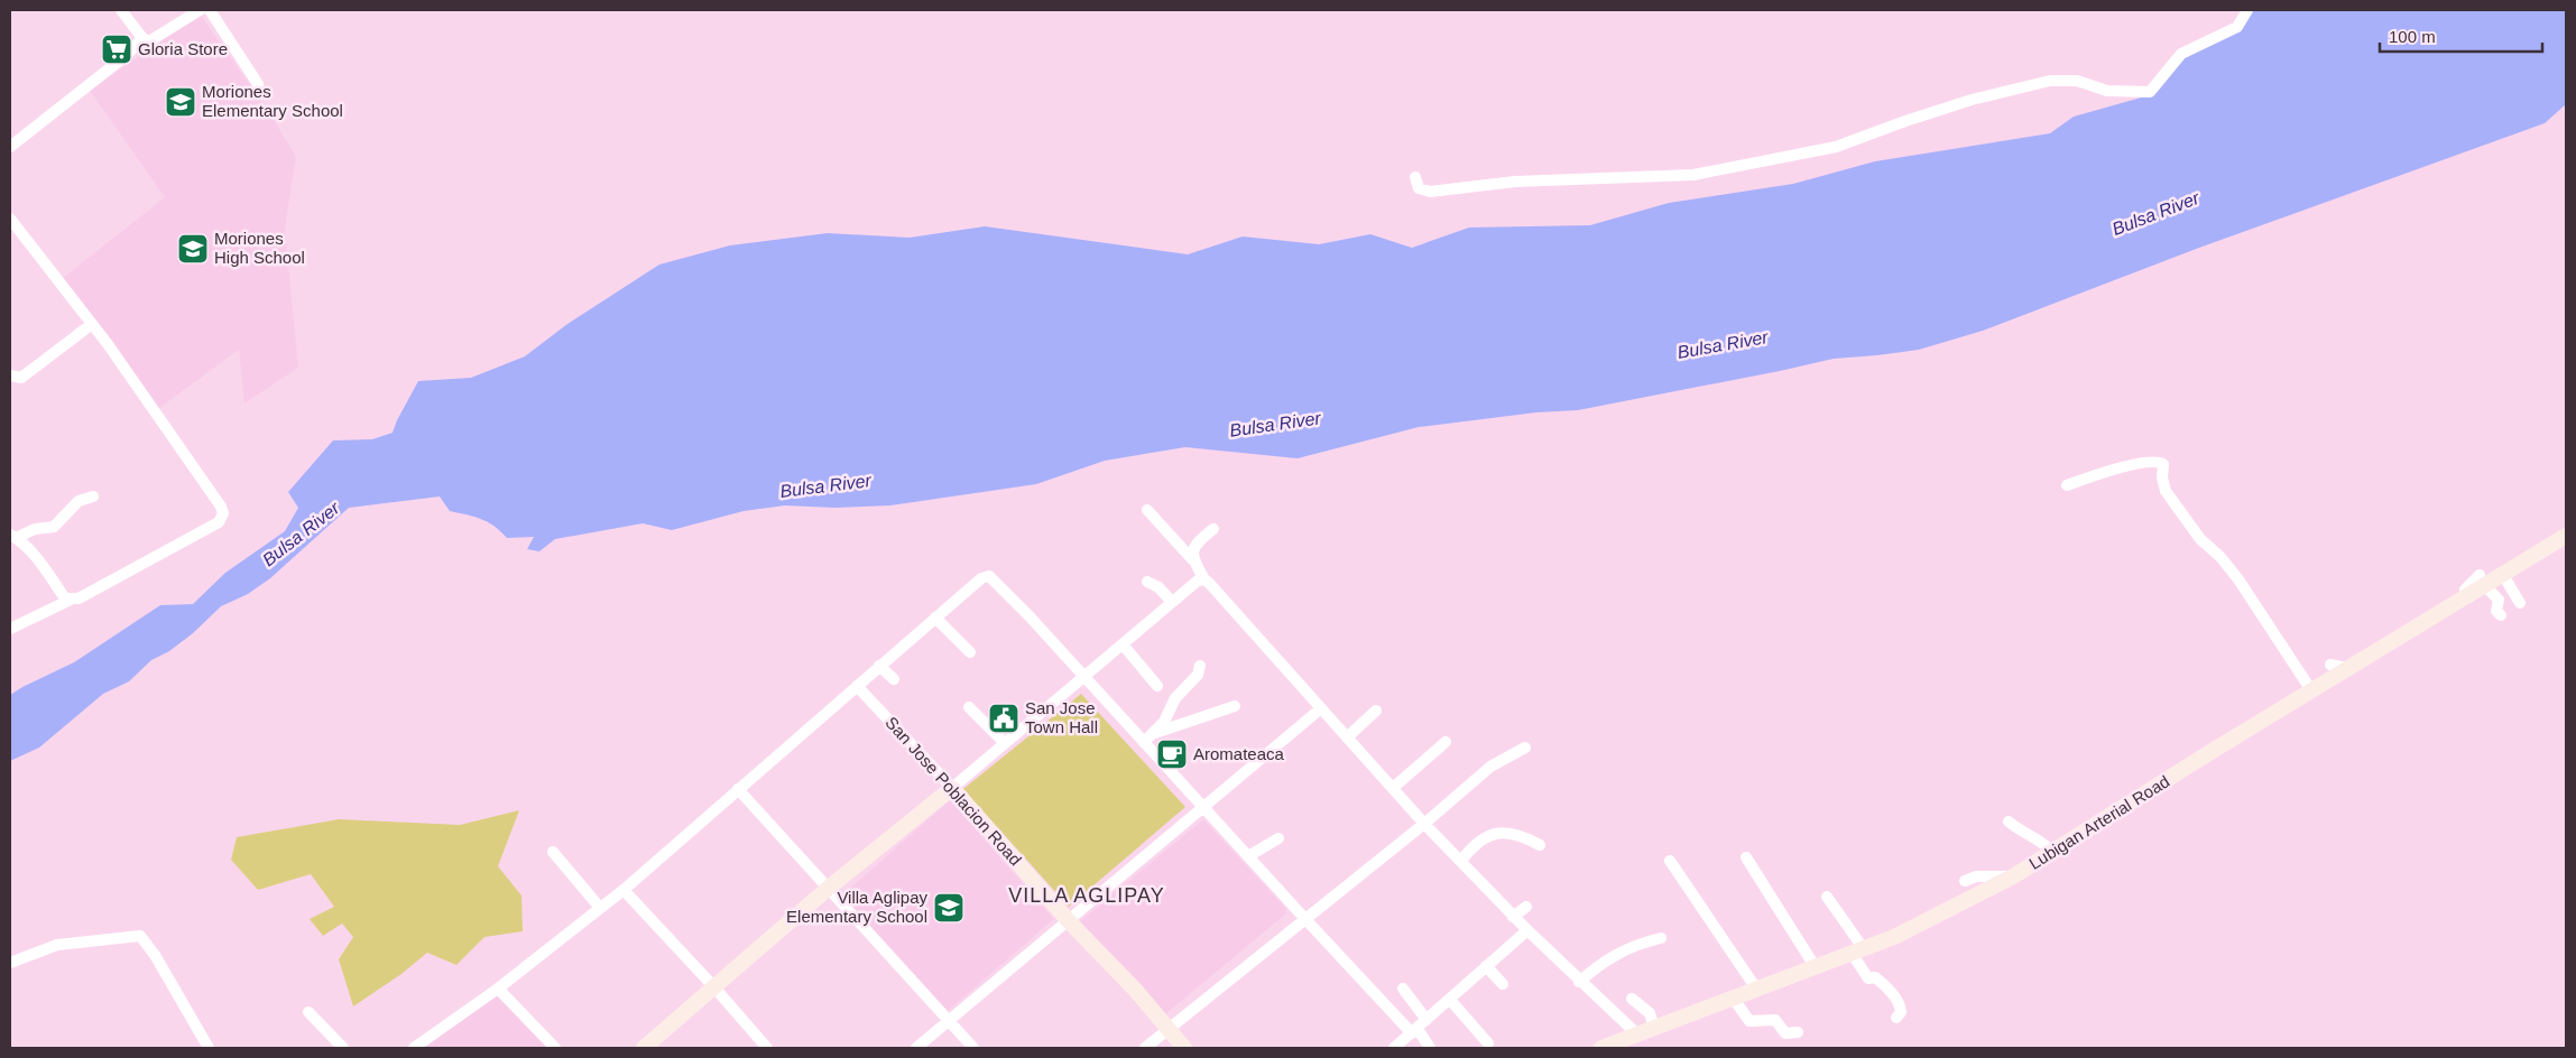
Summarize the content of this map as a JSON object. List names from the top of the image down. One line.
{"streets":{"main road":["San Jose Poblacion Road","Lubigan Arterial Road"]},"districts":["VILLA AGLIPAY"],"water":["Bulsa River"],"places":{"supermarket":["Gloria Store"],"school or university":["Moriones Elementary School","Moriones High School","Villa Aglipay Elementary School"],"public building":["San Jose Town Hall"],"cafe":["Aromateaca"]},"scale_bar":"100 m"}
